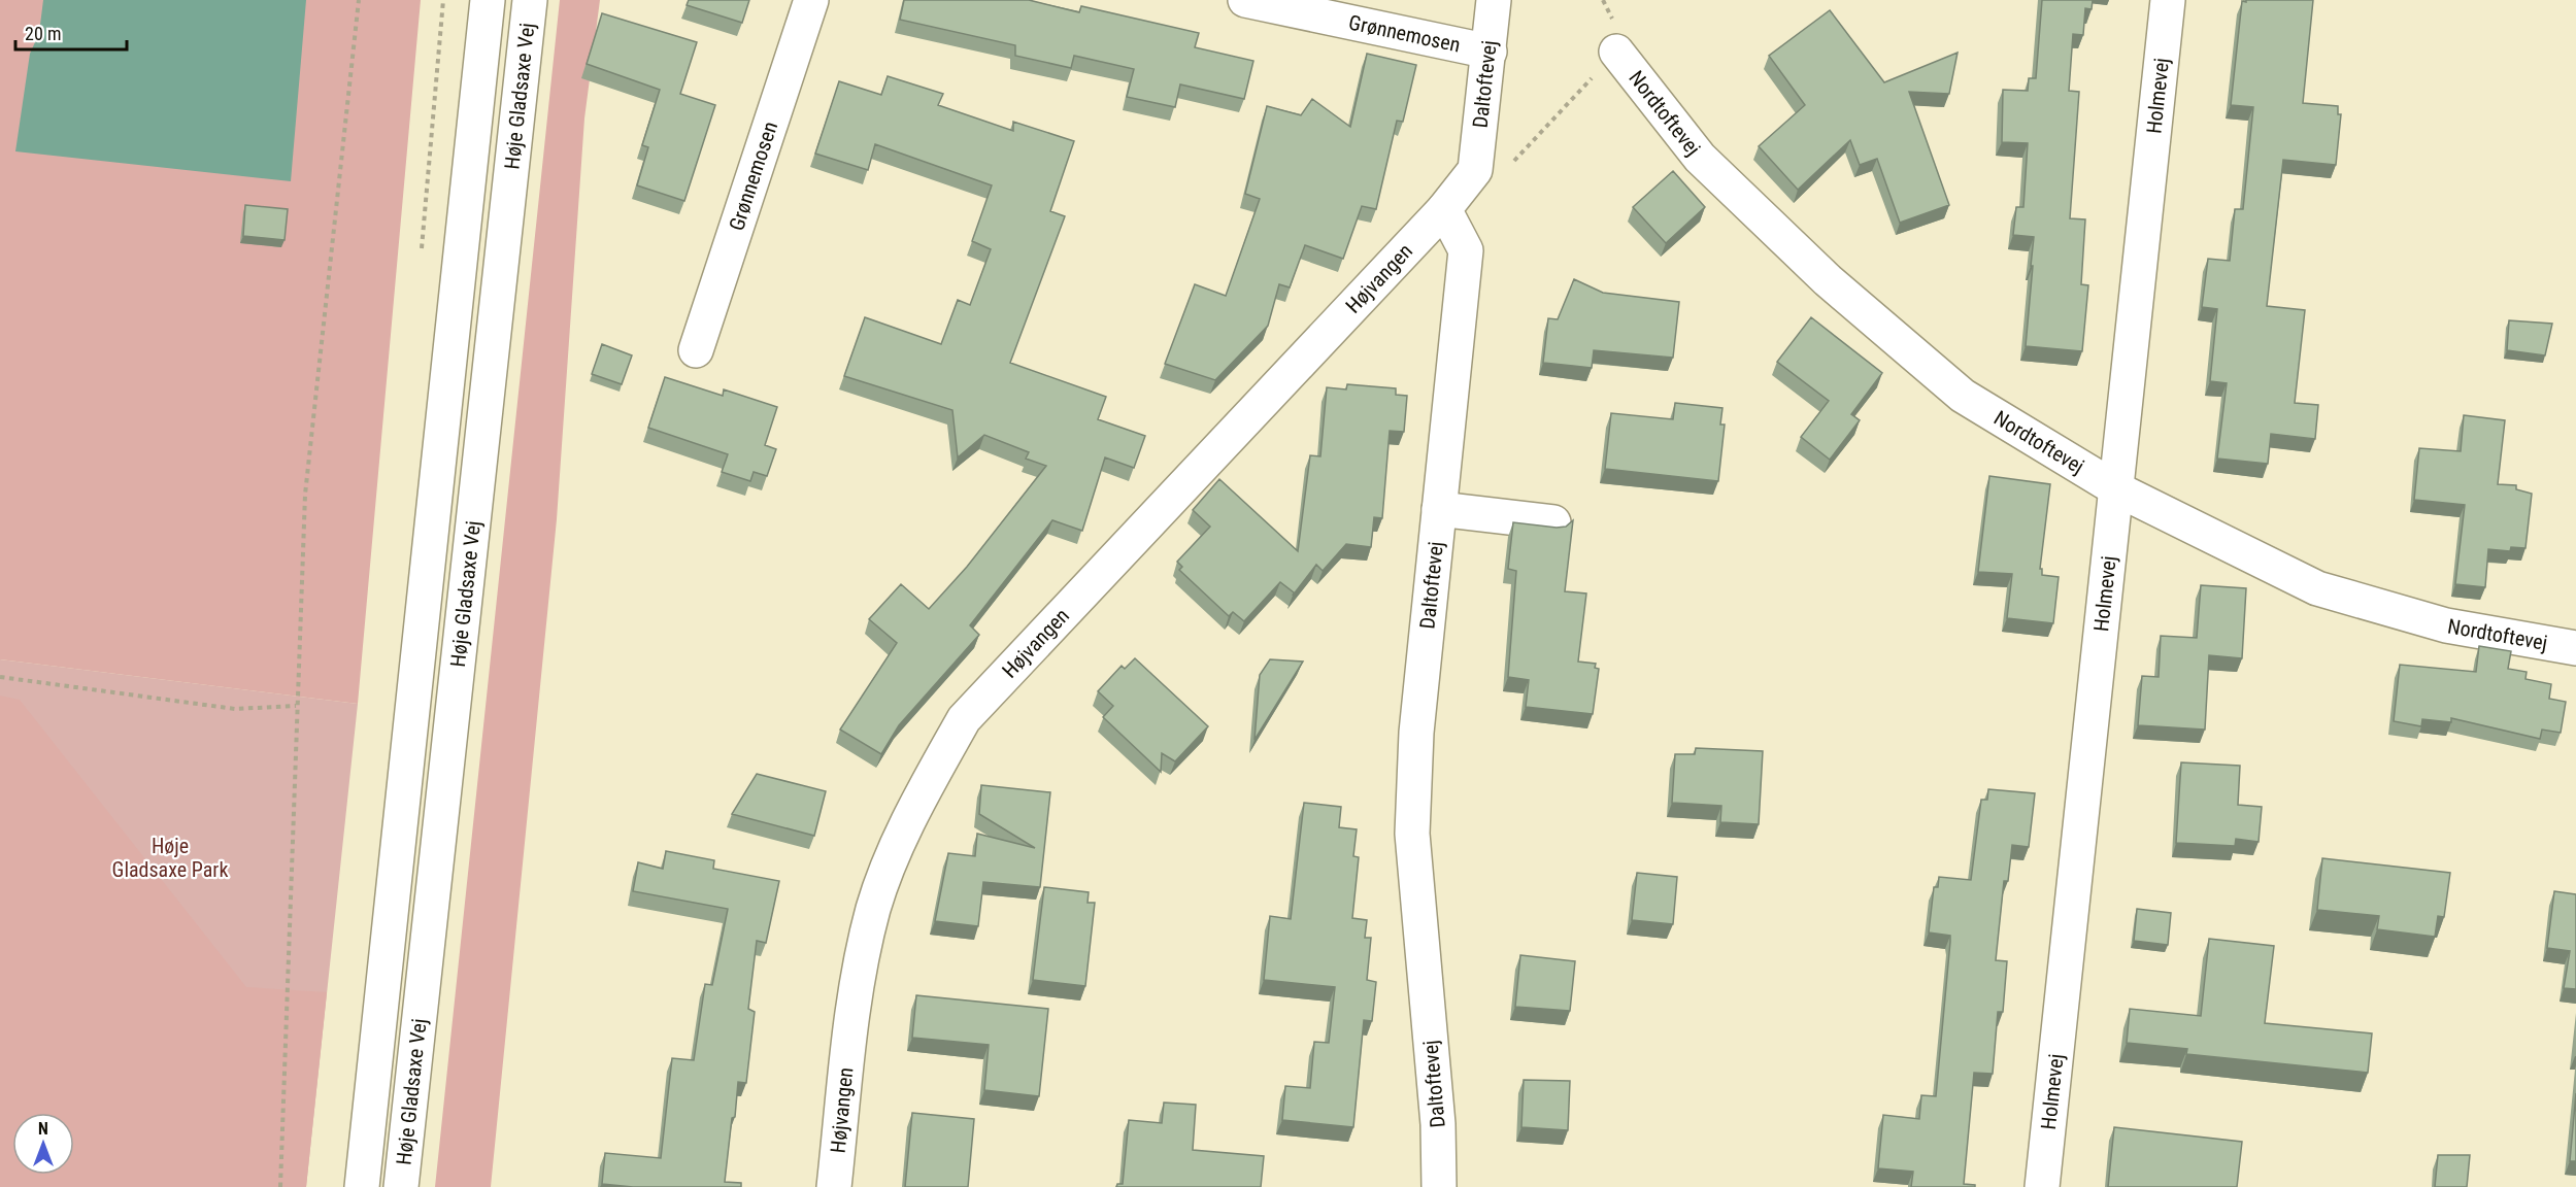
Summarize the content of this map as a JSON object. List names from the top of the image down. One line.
{"streets":{"street":["Grønnemosen","Daltoftevej","Høje Gladsaxe Vej","Holmevej","Nordtoftevej","Højvangen"]},"crossings":[["Grønnemosen","Daltoftevej"],["Daltoftevej","Nordtoftevej"],["Daltoftevej","Højvangen"],["Holmevej","Nordtoftevej"]],"parks":["Høje Gladsaxe Park"],"scale_bar":"20 m","north":"top"}
